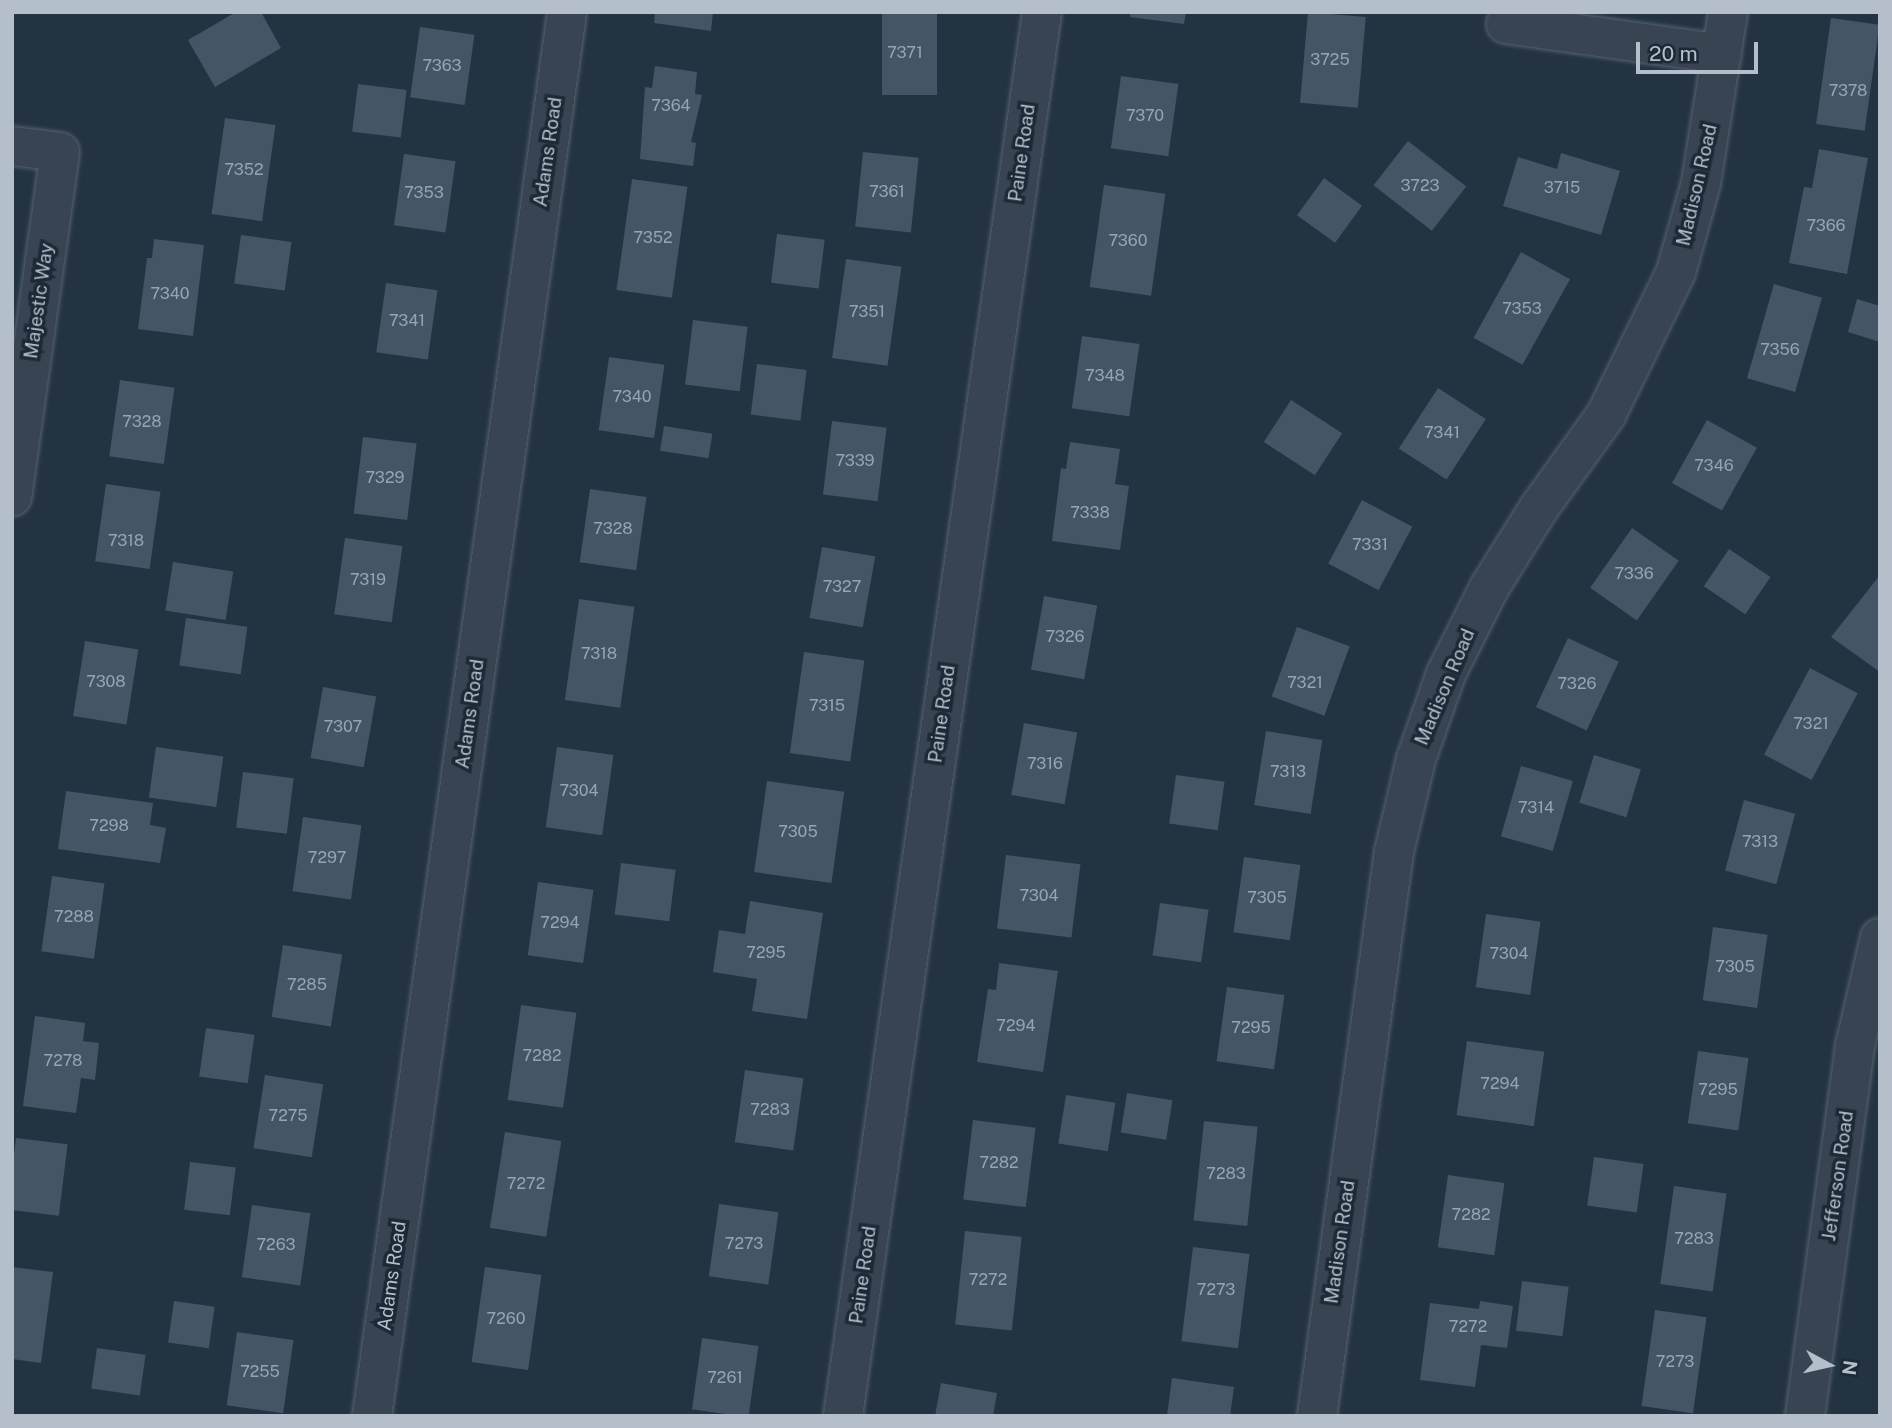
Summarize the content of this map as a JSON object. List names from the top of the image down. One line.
{"streets":{"street":["Adams Road","Paine Road","Madison Road","Majestic Way","Jefferson Road"]},"house_numbers":["7371","3725","7363","7378","7364","7370","7352","3723","3715","7361","7353","7366","7352","7360","7340","7353","7351","7341","7356","7348","7340","7328","7341","7339","7346","7329","7338","7328","7318","7331","7336","7319","7327","7326","7318","7308","7321","7326","7315","7321","7307","7316","7313","7304","7314","7298","7305","7313","7297","7304","7305","7288","7294","7295","7304","7305","7285","7294","7295","7282","7278","7294","7295","7283","7275","7282","7283","7272","7282","7283","7273","7263","7272","7273","7260","7272","7273","7255","7261"],"scale_bar":"20 m","north":"right"}
